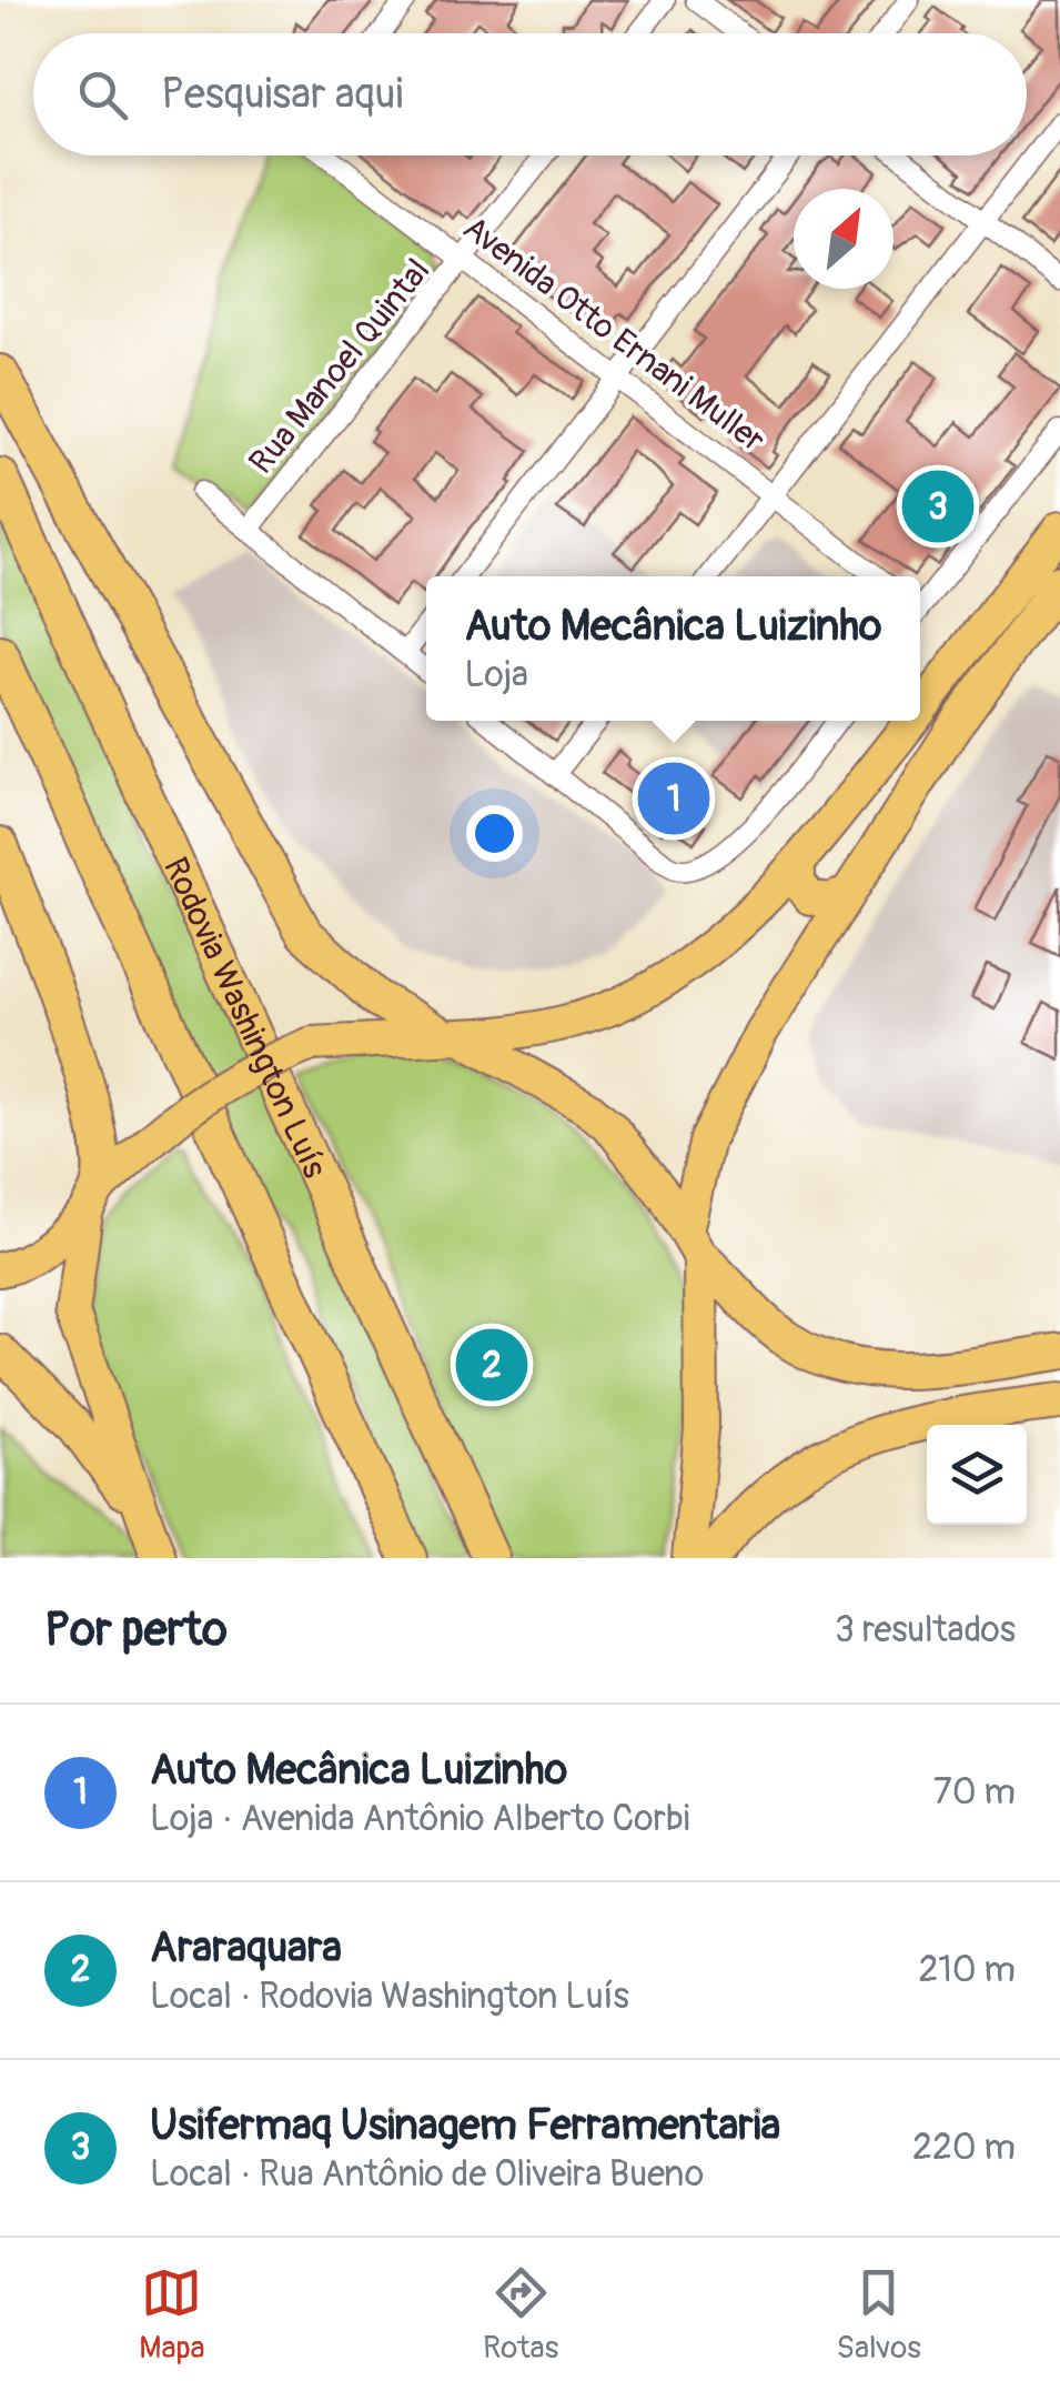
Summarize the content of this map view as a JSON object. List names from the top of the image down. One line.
{"streets":{"highway":["Rodovia Washington Luís"],"street":["Avenida Otto Ernani Muller","Rua Manoel Quintal"]},"crossings":[["Avenida Otto Ernani Muller","Rua Manoel Quintal"]],"north":"top right","page":{"search":"Pesquisar aqui","pins":["3","1","2"],"popup":["Auto Mecânica Luizinho","Loja"],"heading":["Por perto","3 resultados"],"list":[{"mark":"1","name":"Auto Mecânica Luizinho","note":"Loja · Avenida Antônio Alberto Corbi","value":"70 m"},{"mark":"2","name":"Araraquara","note":"Local · Rodovia Washington Luís","value":"210 m"},{"mark":"3","name":"Usifermaq Usinagem Ferramentaria","note":"Local · Rua Antônio de Oliveira Bueno","value":"220 m"}],"nav":["Mapa","Rotas","Salvos"]}}
